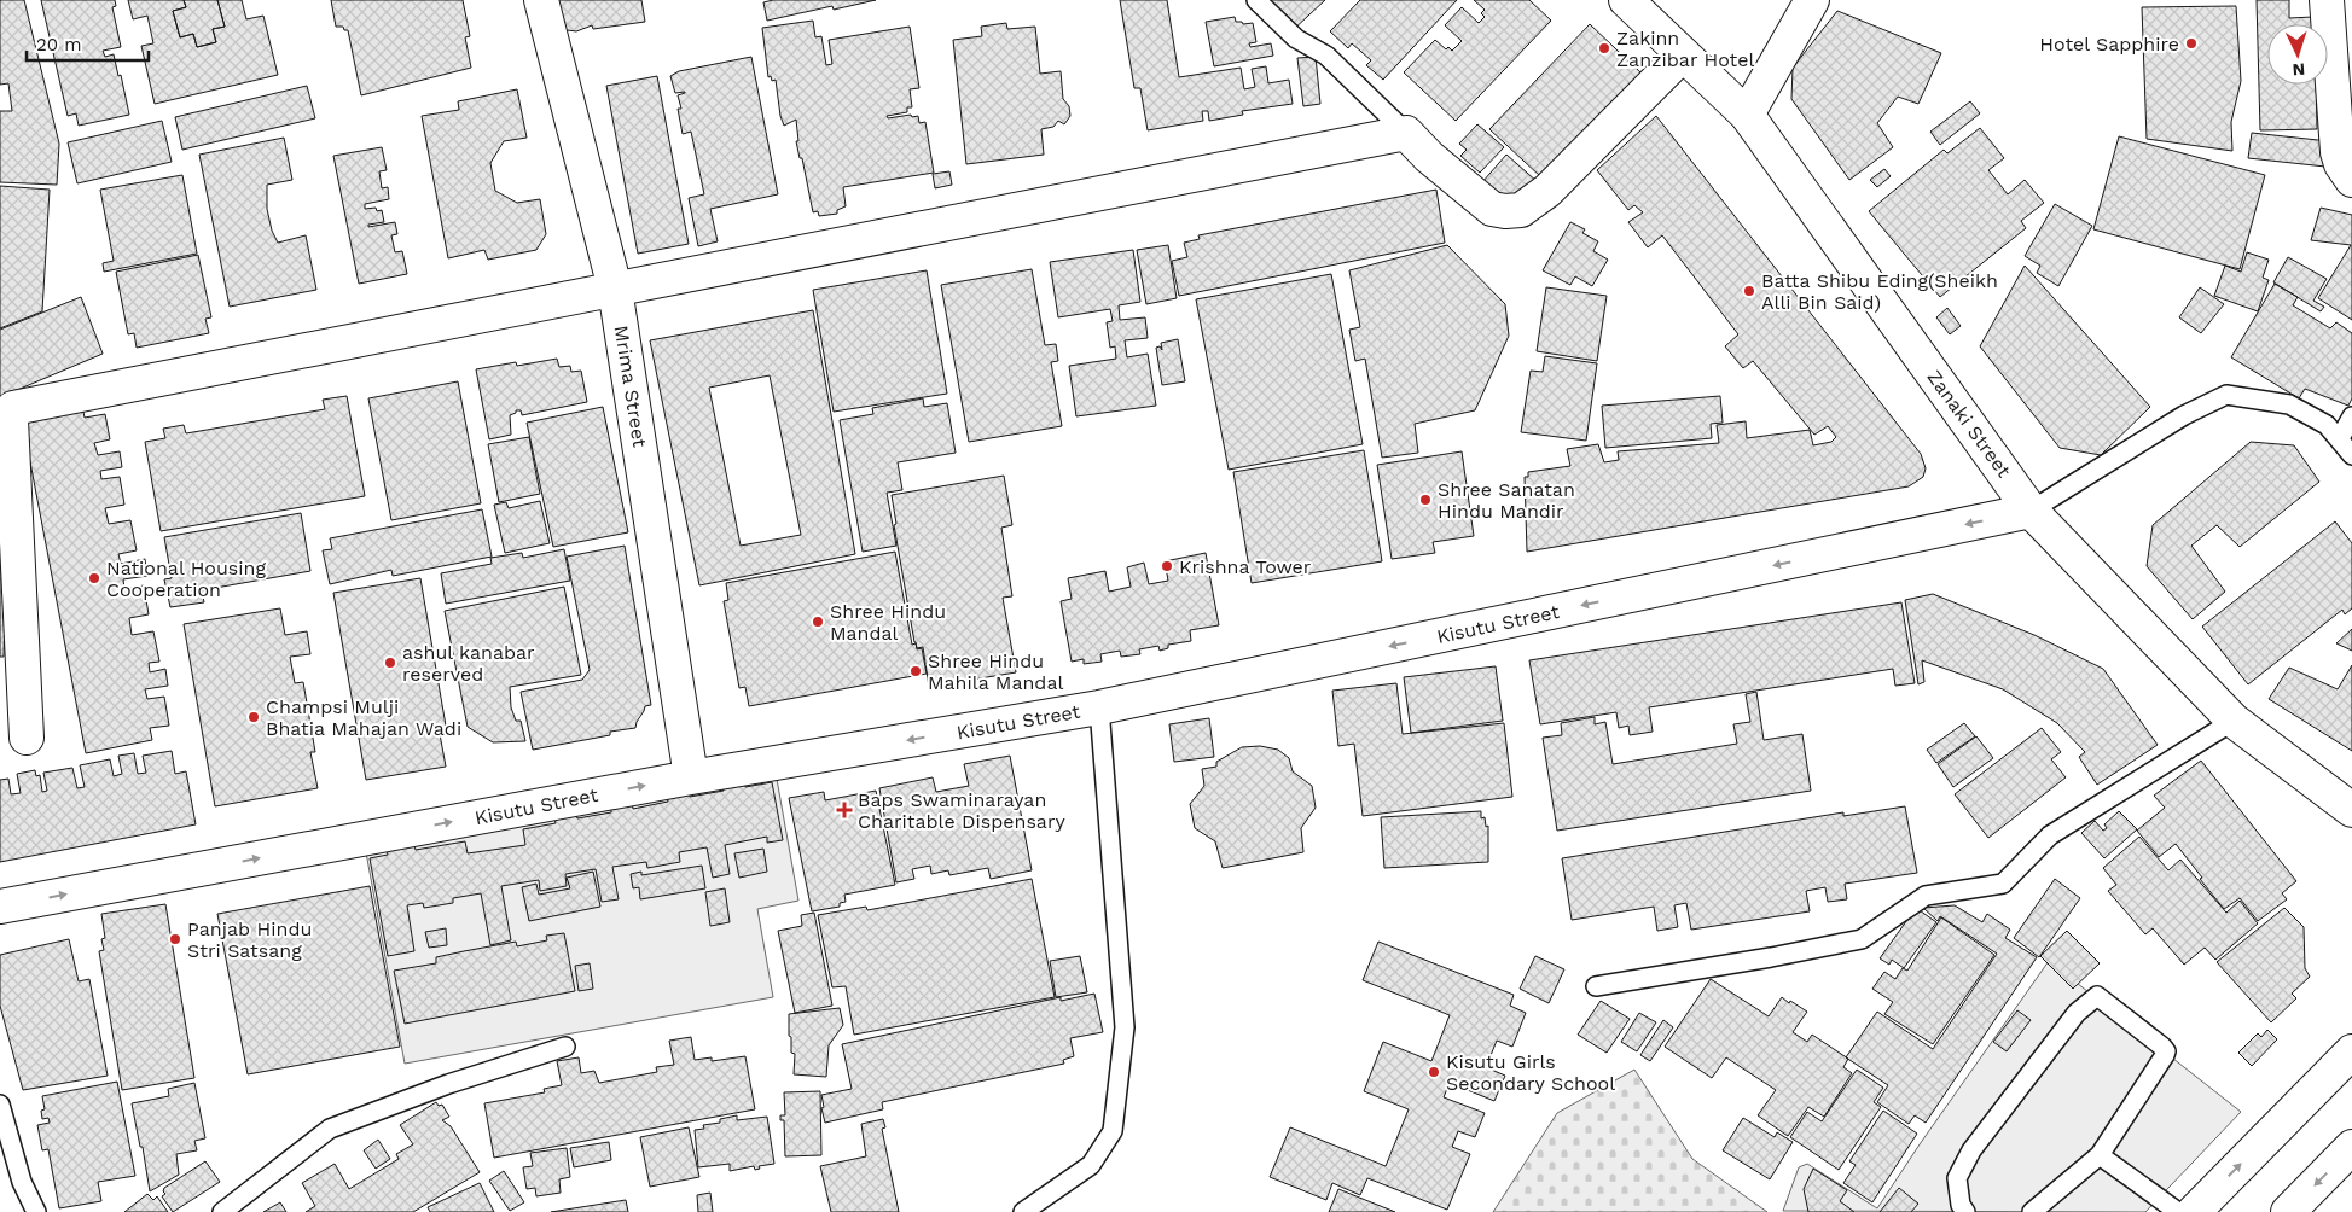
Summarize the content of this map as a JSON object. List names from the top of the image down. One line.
{"streets":{"main road":["Mrima Street","Zanaki Street","Kisutu Street"]},"crossings":[["Mrima Street","Kisutu Street"],["Zanaki Street","Kisutu Street"]],"places":{"other":["Hotel Sapphire","Zakinn Zanzibar Hotel","Batta Shibu Eding(Sheikh Alli Bin Said)","Shree Sanatan Hindu Mandir","Krishna Tower","National Housing Cooperation","Shree Hindu Mandal","ashul kanabar reserved","Shree Hindu Mahila Mandal","Champsi Mulji Bhatia Mahajan Wadi","Panjab Hindu Stri Satsang","Kisutu Girls Secondary School"],"health":["Baps Swaminarayan Charitable Dispensary"]},"scale_bar":"20 m","north":"bottom"}
